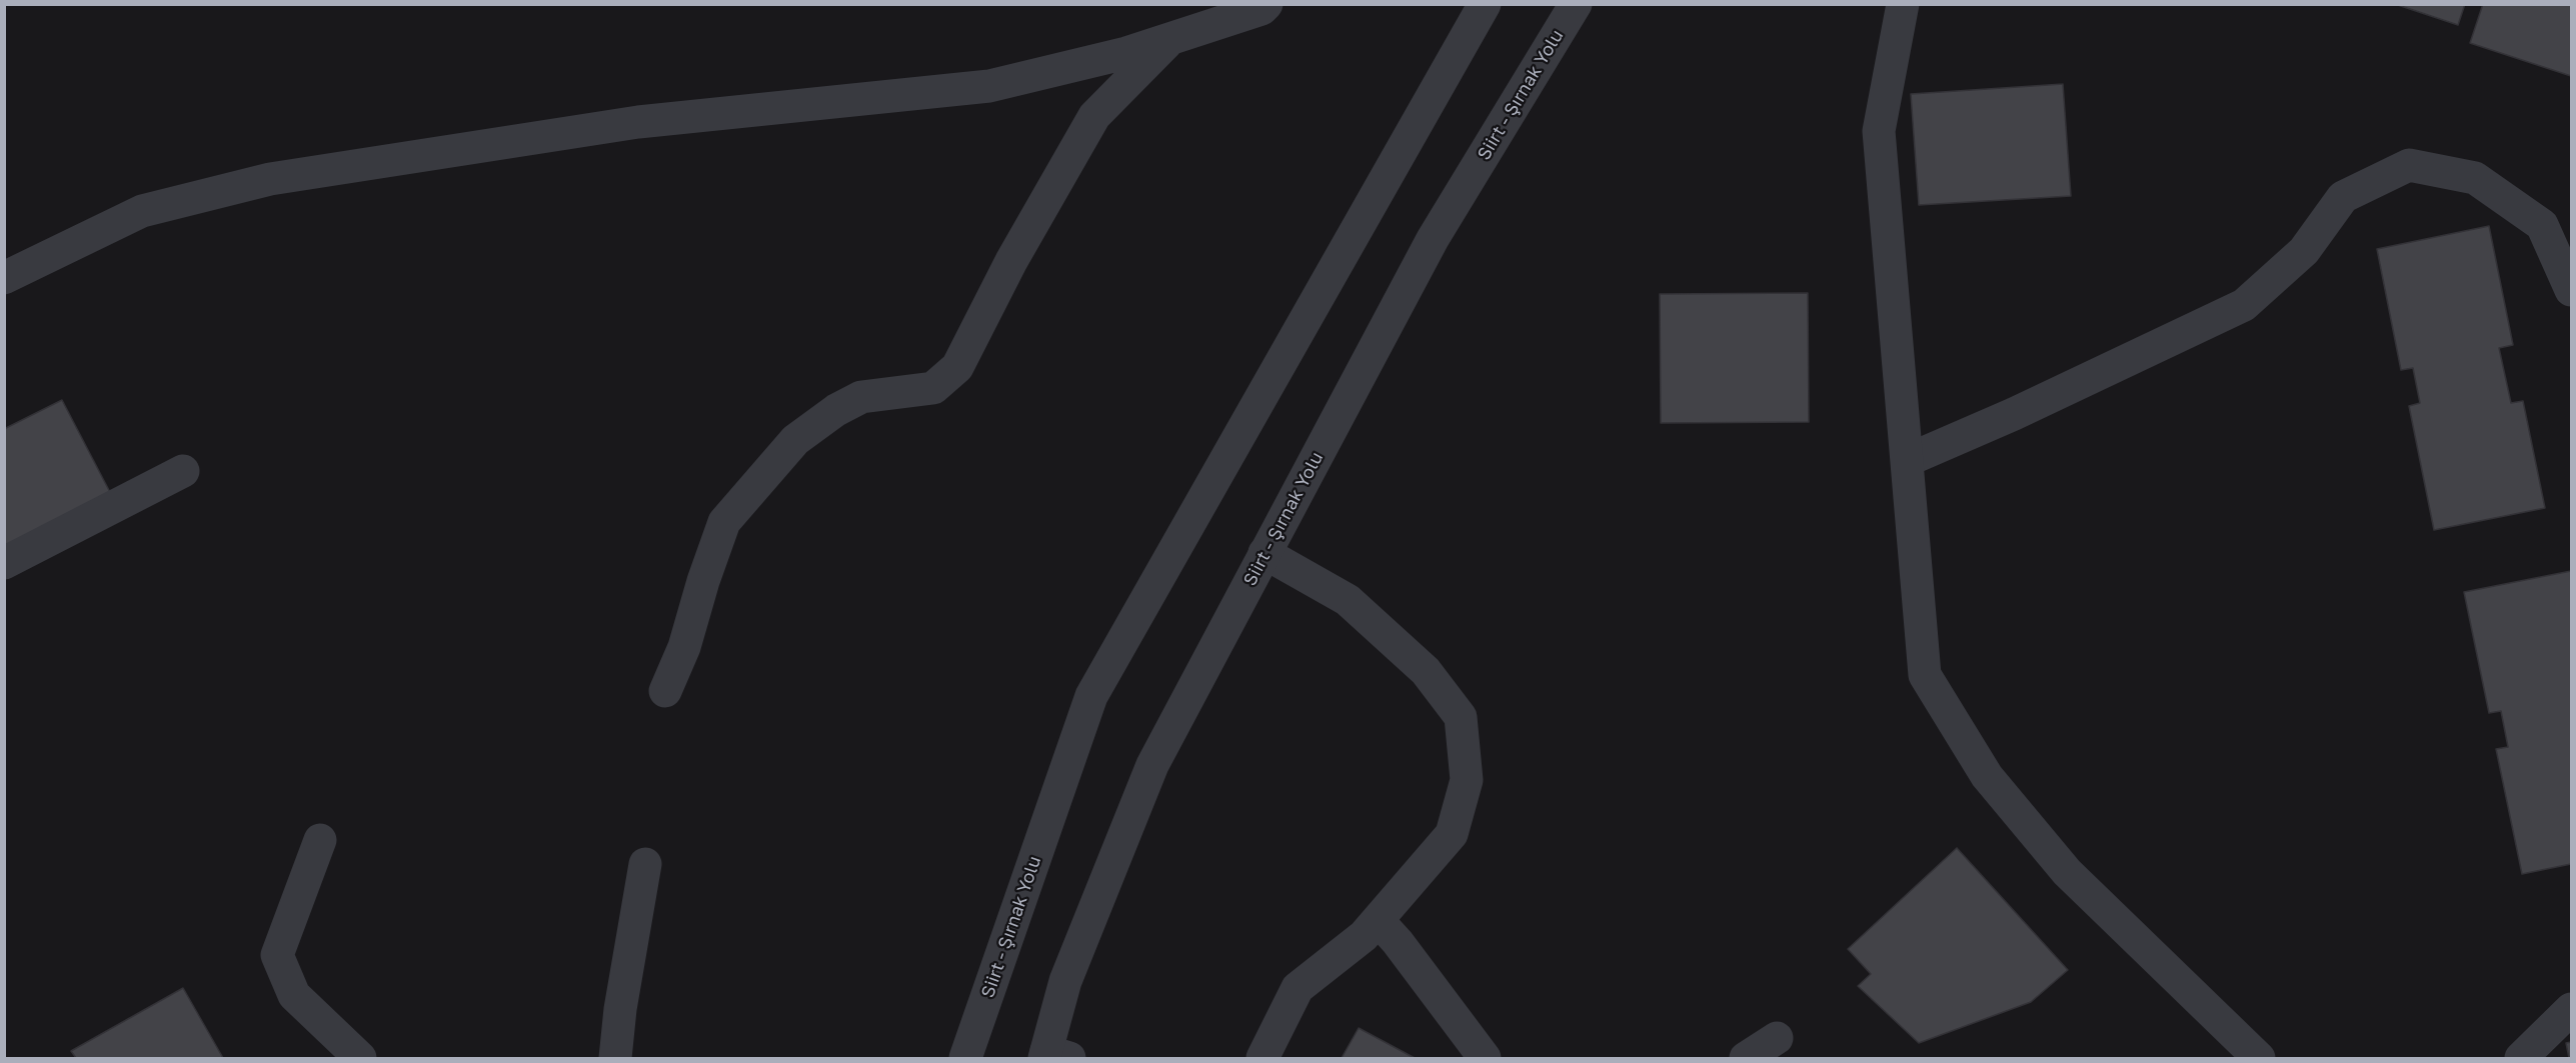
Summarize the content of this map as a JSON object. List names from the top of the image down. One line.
{"streets":{"street":["Siirt - Şırnak Yolu"]}}
